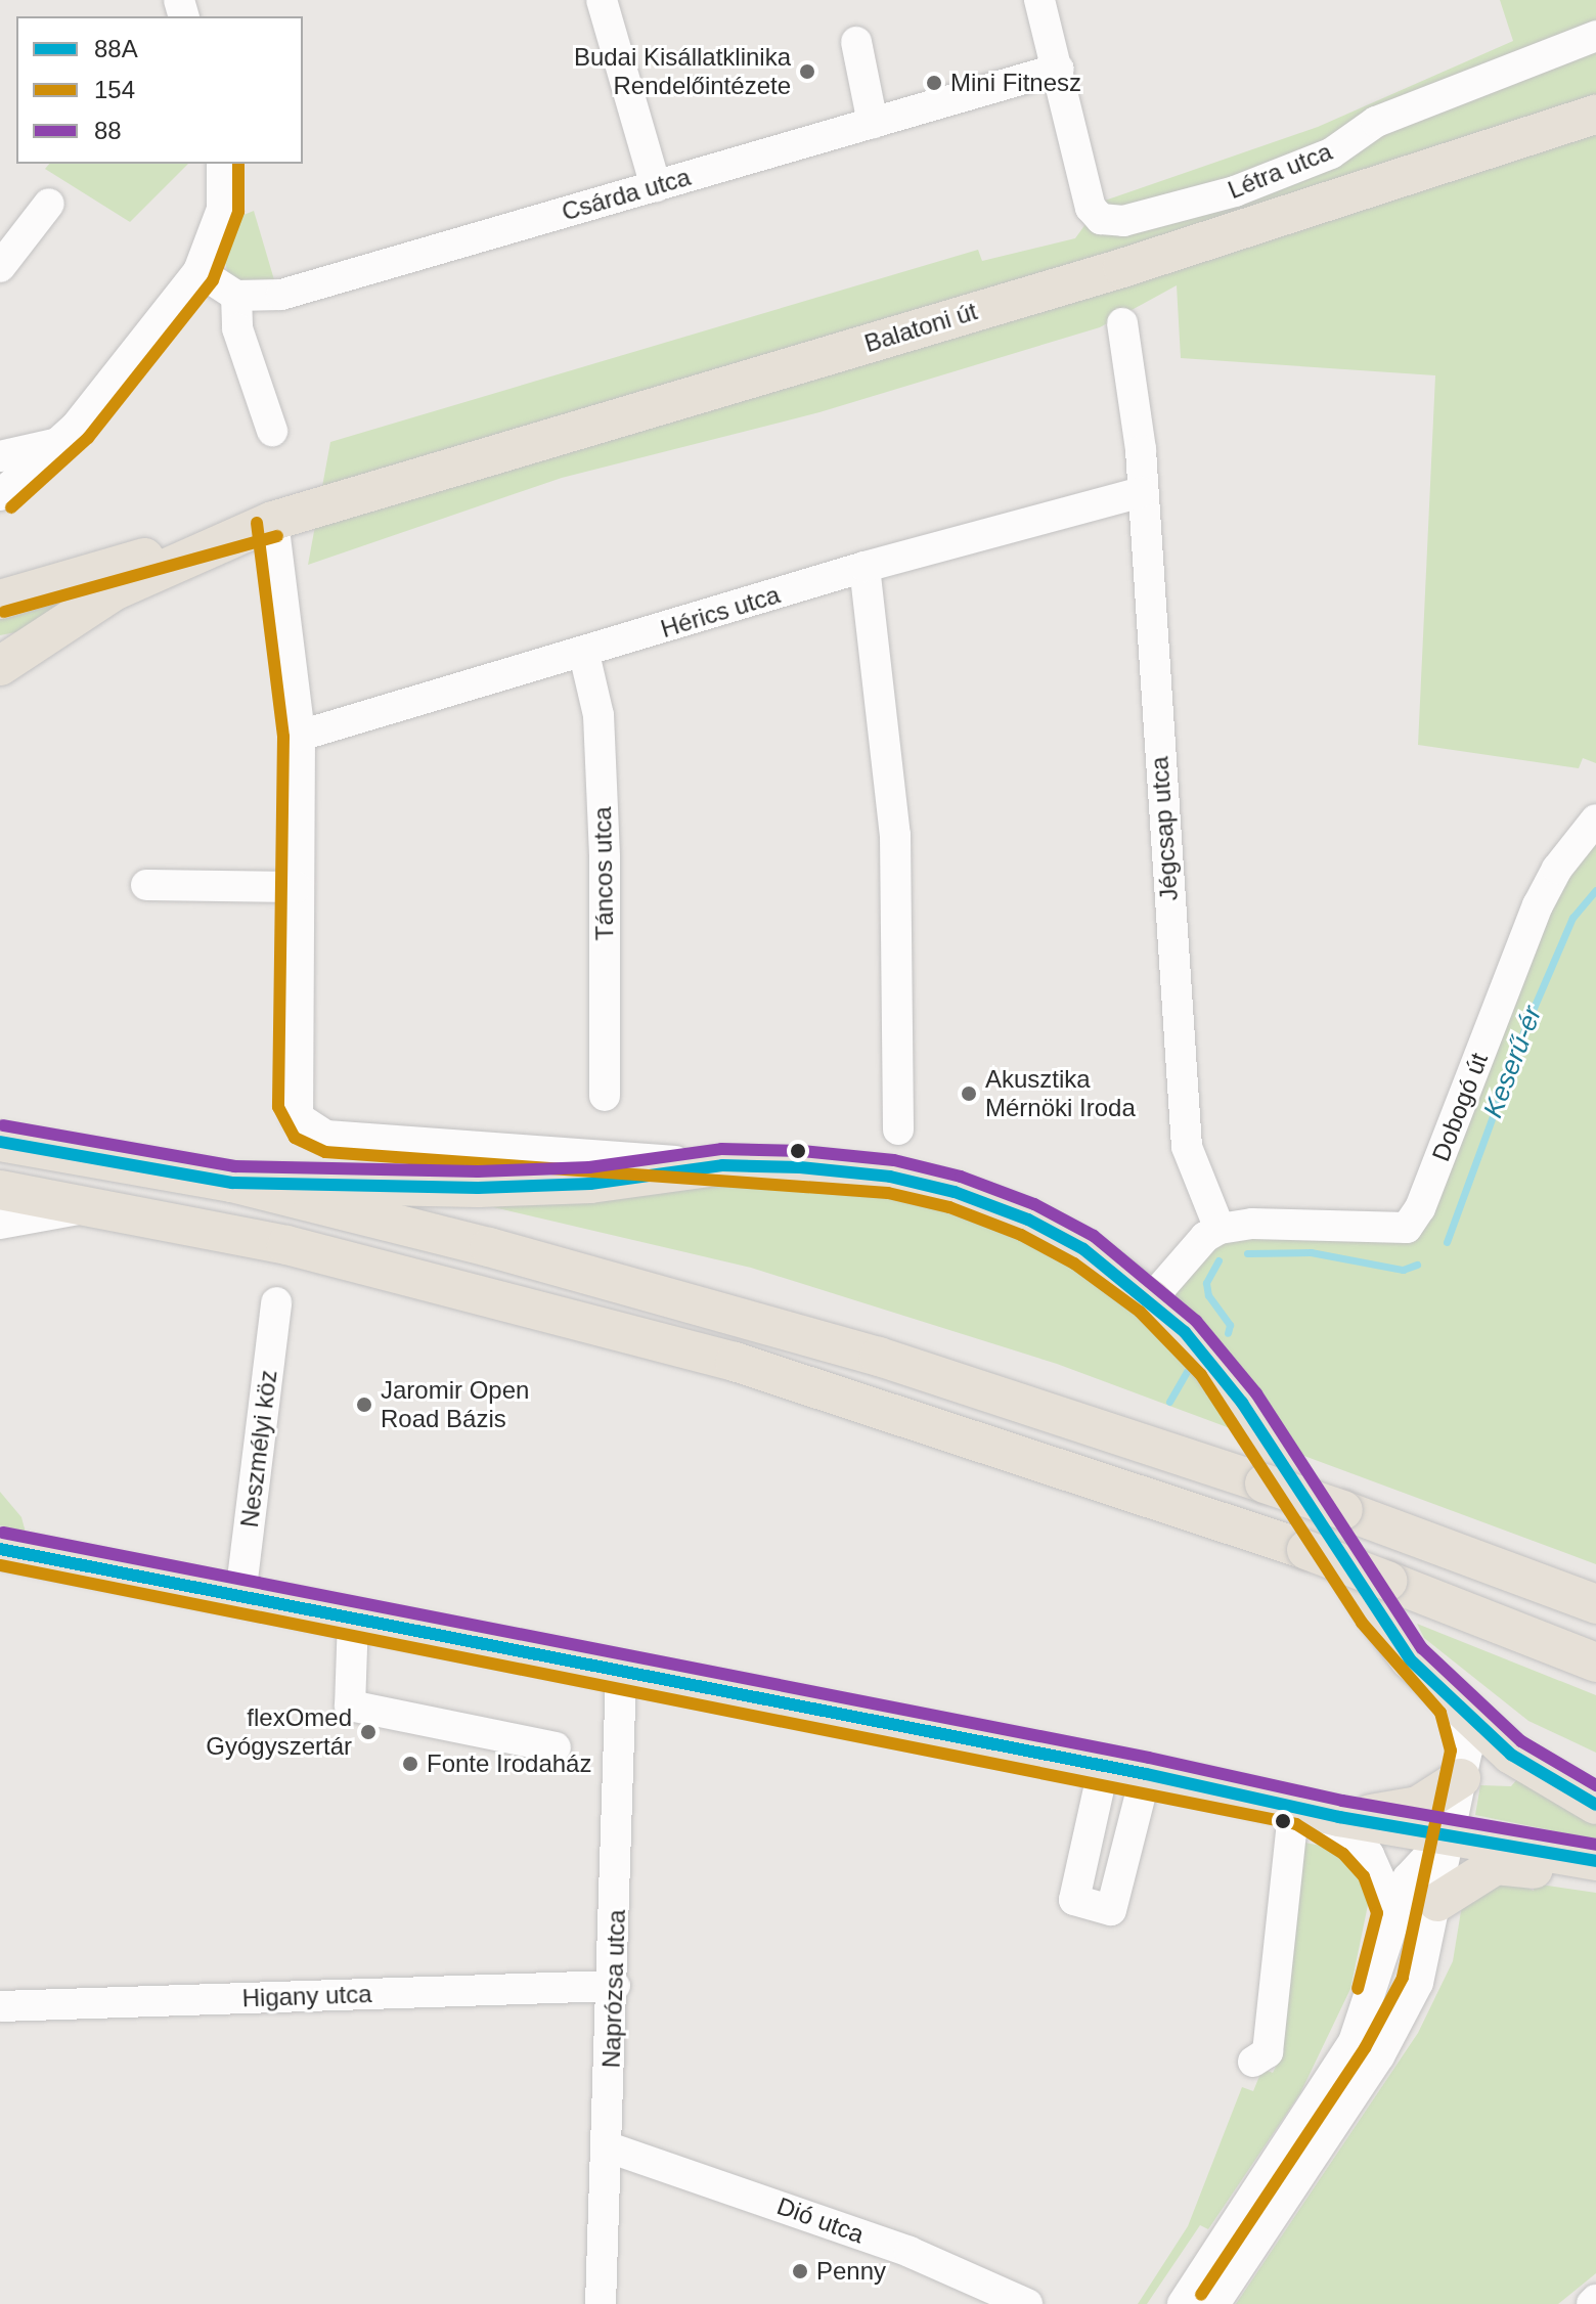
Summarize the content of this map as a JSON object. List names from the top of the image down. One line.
{"streets":{"main road":["Balatoni út"],"street":["Létra utca","Csárda utca","Hérics utca","Jégcsap utca","Táncos utca","Dobogó út","Neszmélyi köz","Naprózsa utca","Higany utca","Dió utca"]},"crossings":[["Létra utca","Csárda utca"],["Hérics utca","Jégcsap utca"],["Hérics utca","Táncos utca"],["Jégcsap utca","Dobogó út"],["Naprózsa utca","Higany utca"],["Naprózsa utca","Dió utca"]],"water":["Keserű-ér"],"places":["Budai Kisállatklinika Rendelőintézete","Mini Fitnesz","Akusztika Mérnöki Iroda","Jaromir Open Road Bázis","flexOmed Gyógyszertár","Fonte Irodaház","Penny"],"lines":["transit line 154","transit line 88","transit line 88A"],"legend":["88A","154","88"]}
